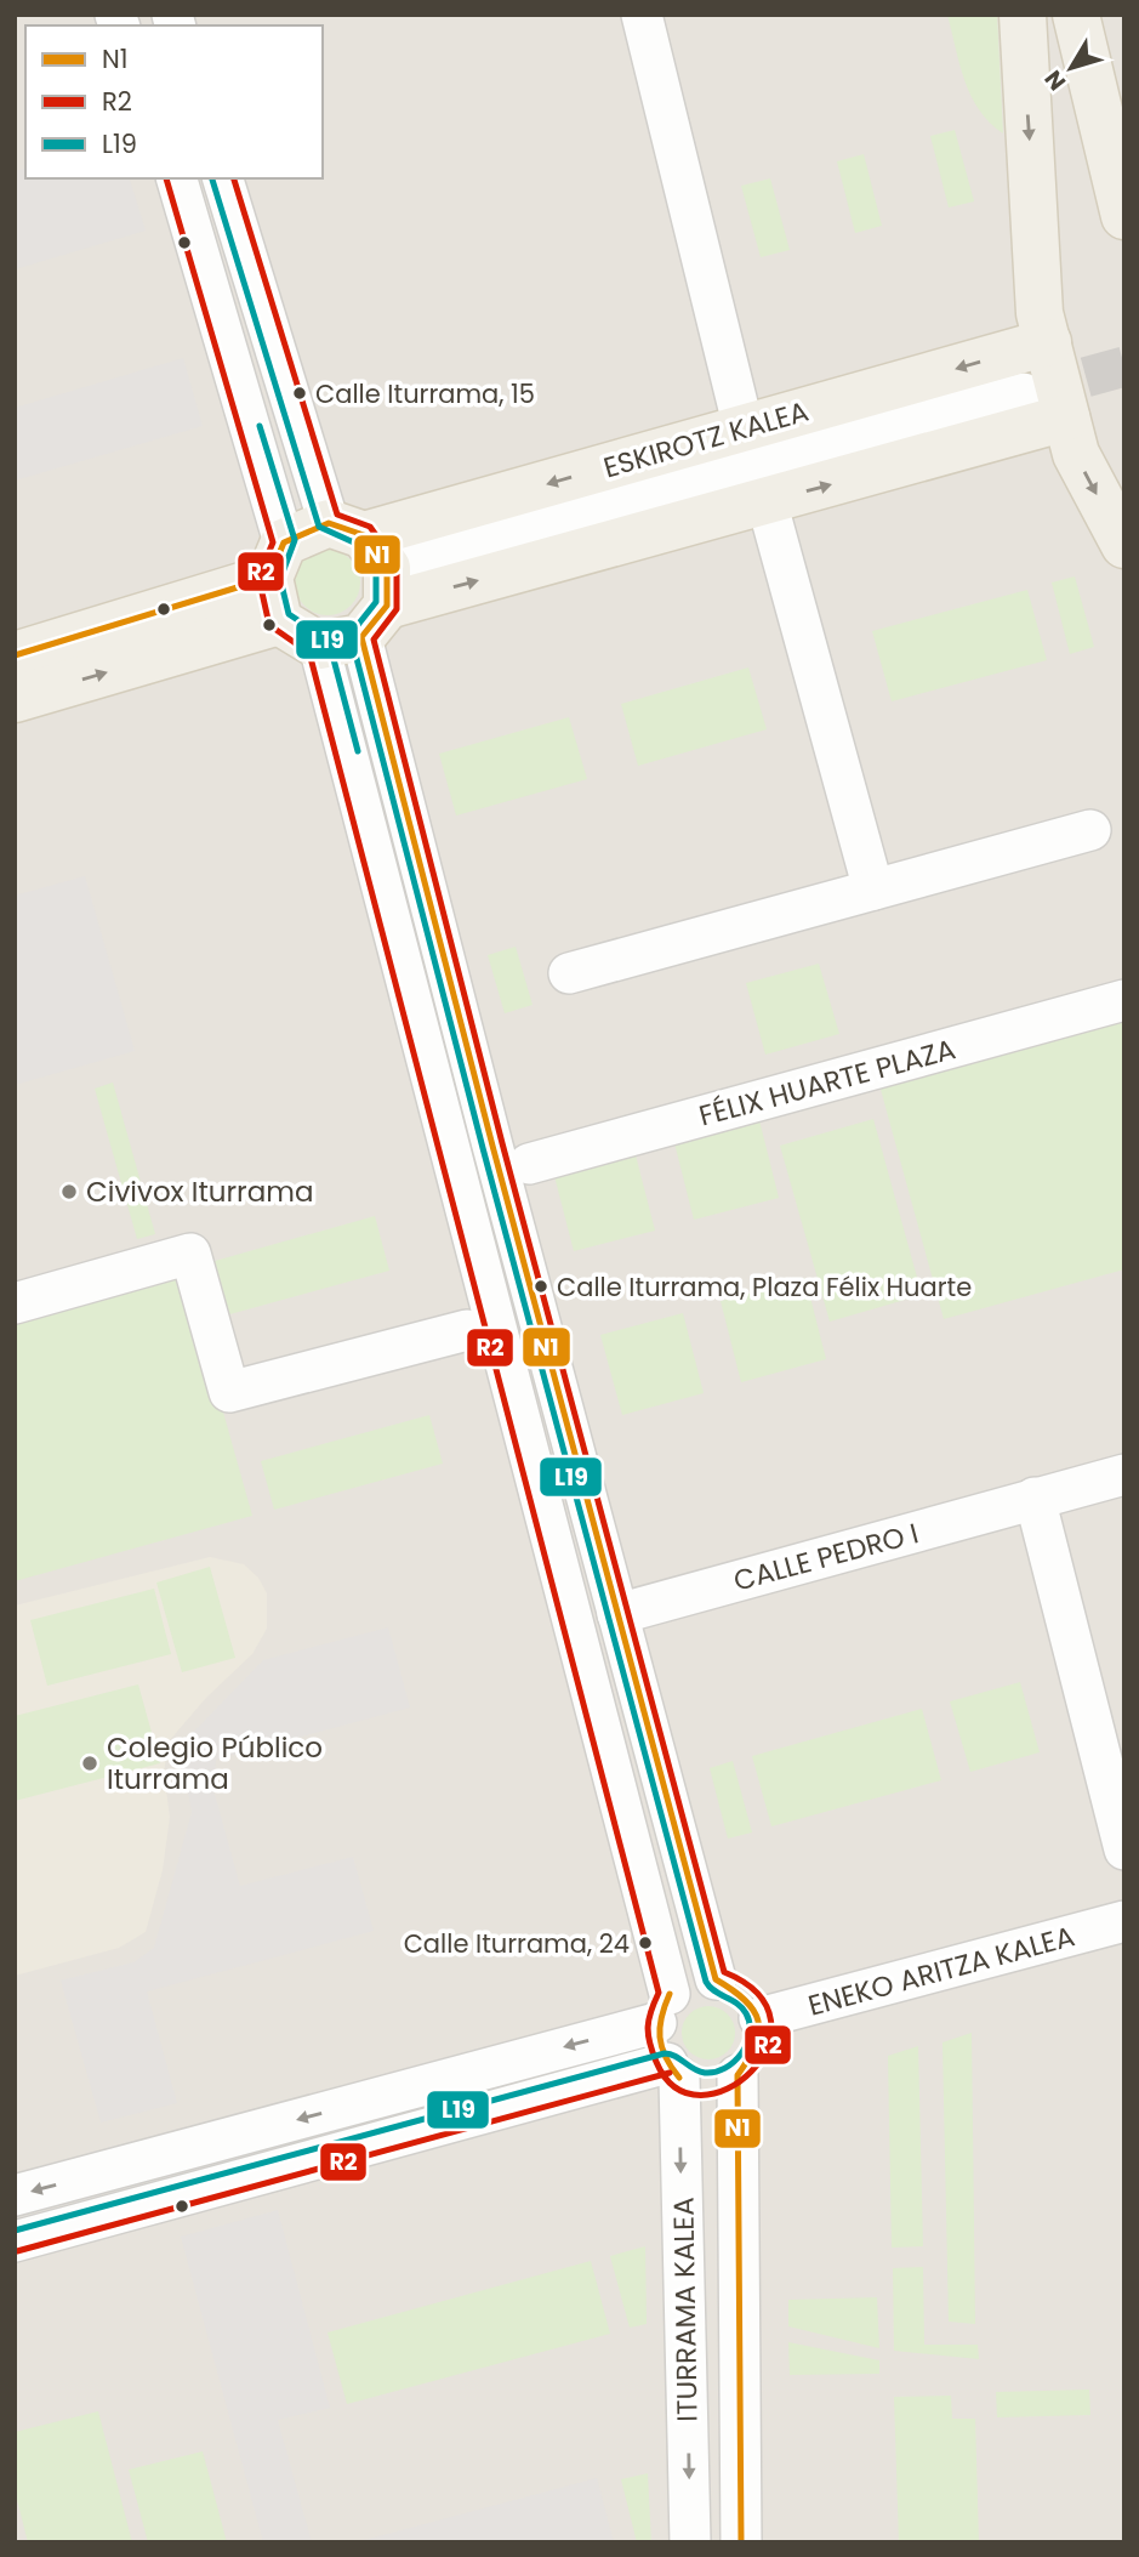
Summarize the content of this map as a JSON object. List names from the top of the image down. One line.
{"streets":{"main road":["ESKIROTZ KALEA"],"street":["FÉLIX HUARTE PLAZA","CALLE PEDRO I","ENEKO ARITZA KALEA","ITURRAMA KALEA"]},"crossings":[["ENEKO ARITZA KALEA","ITURRAMA KALEA"]],"places":["Calle Iturrama, 15","Civivox Iturrama","Calle Iturrama, Plaza Félix Huarte","Colegio Público Iturrama","Calle Iturrama, 24"],"lines":["transit line R2","transit line L19","transit line N1"],"legend":["N1","R2","L19"],"north":"bottom left"}
